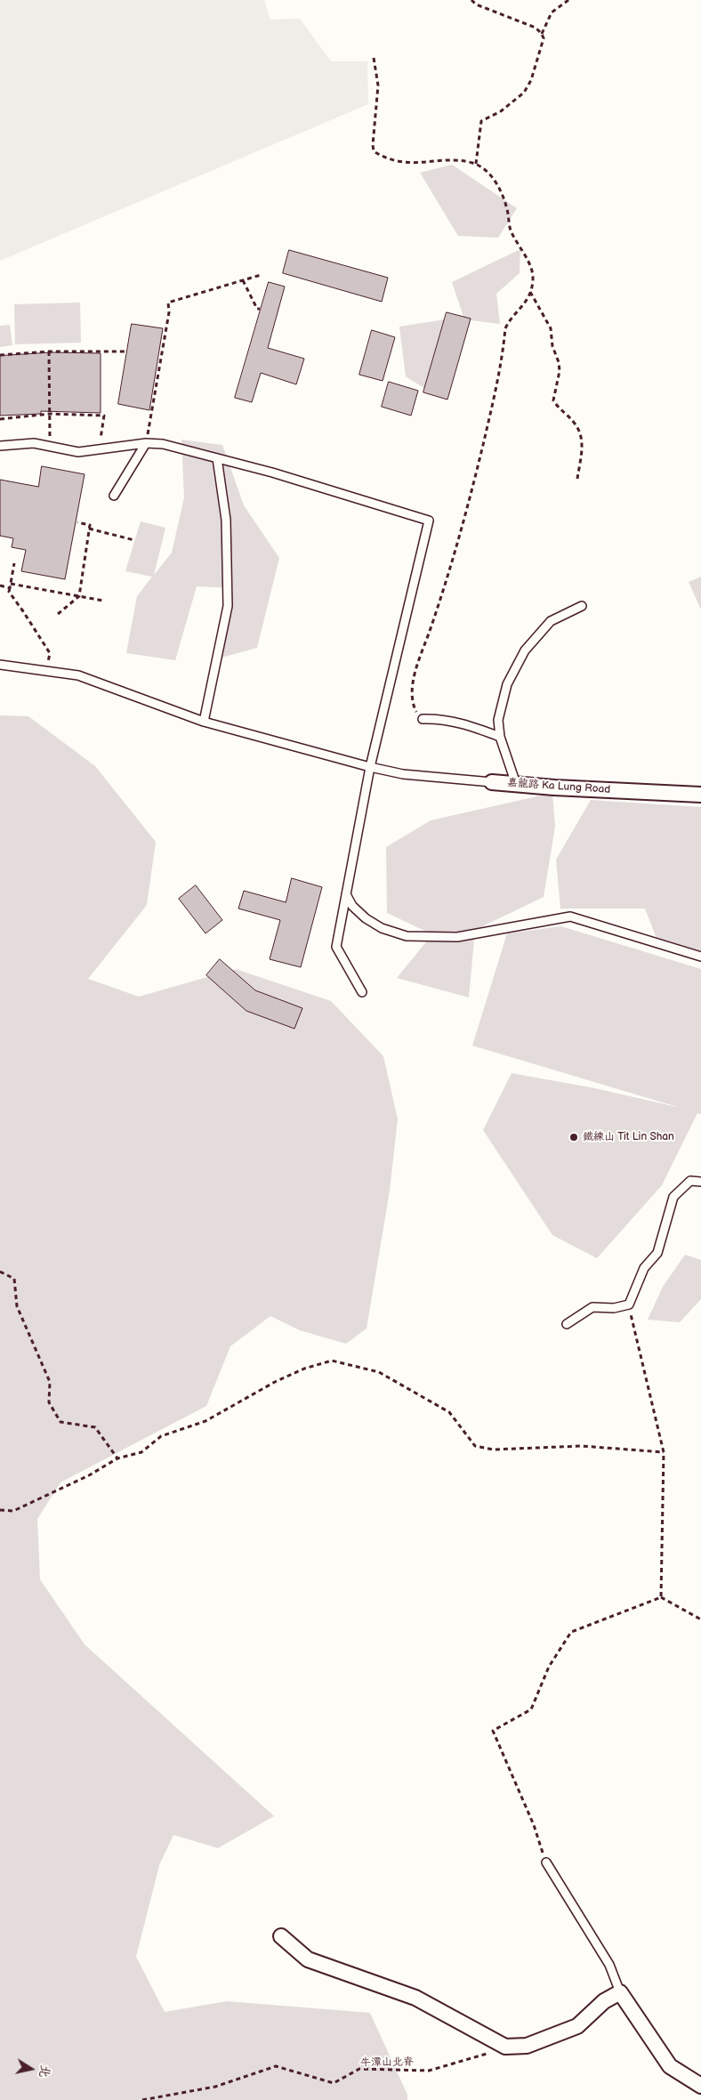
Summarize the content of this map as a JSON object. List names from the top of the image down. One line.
{"streets":{"street":["嘉龍路 Ka Lung Road"],"path":["牛潭山北脊"]},"places":["鐵練山 Tit Lin Shan"],"north":"right"}
